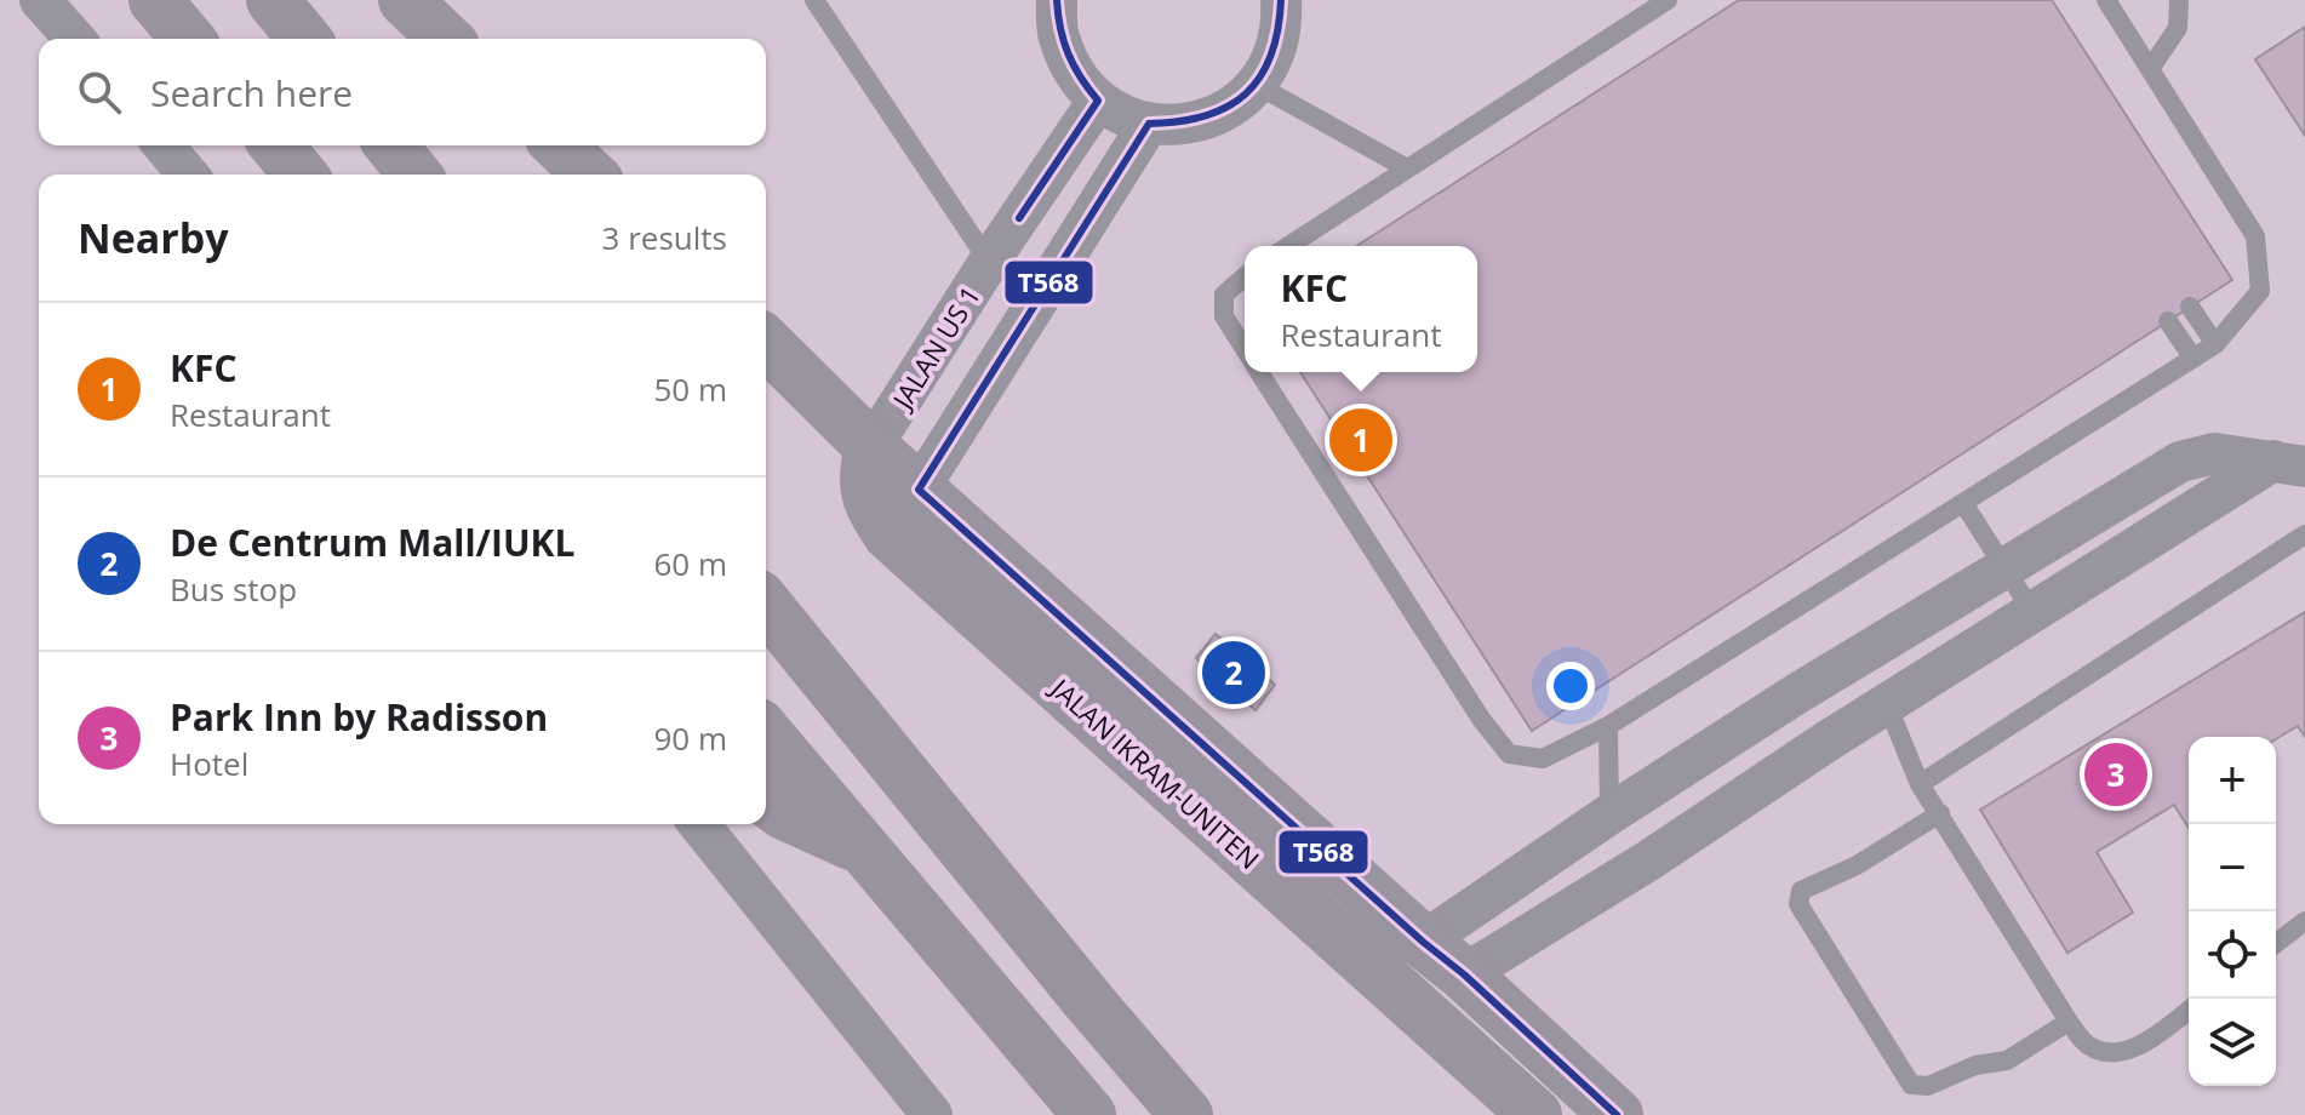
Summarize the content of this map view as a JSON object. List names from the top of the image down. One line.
{"streets":{"main road":["JALAN IKRAM-UNITEN"],"street":["JALAN US 1"]},"crossings":[["JALAN US 1","JALAN IKRAM-UNITEN"]],"lines":["transit line T568"],"page":{"search":"Search here","heading":["Nearby","3 results"],"popup":["KFC","Restaurant"],"list":[{"mark":"1","name":"KFC","note":"Restaurant","value":"50 m"},{"mark":"2","name":"De Centrum Mall/IUKL","note":"Bus stop","value":"60 m"},{"mark":"3","name":"Park Inn by Radisson","note":"Hotel","value":"90 m"}],"pins":["1","2","3"],"map_buttons":["+","−"]}}
